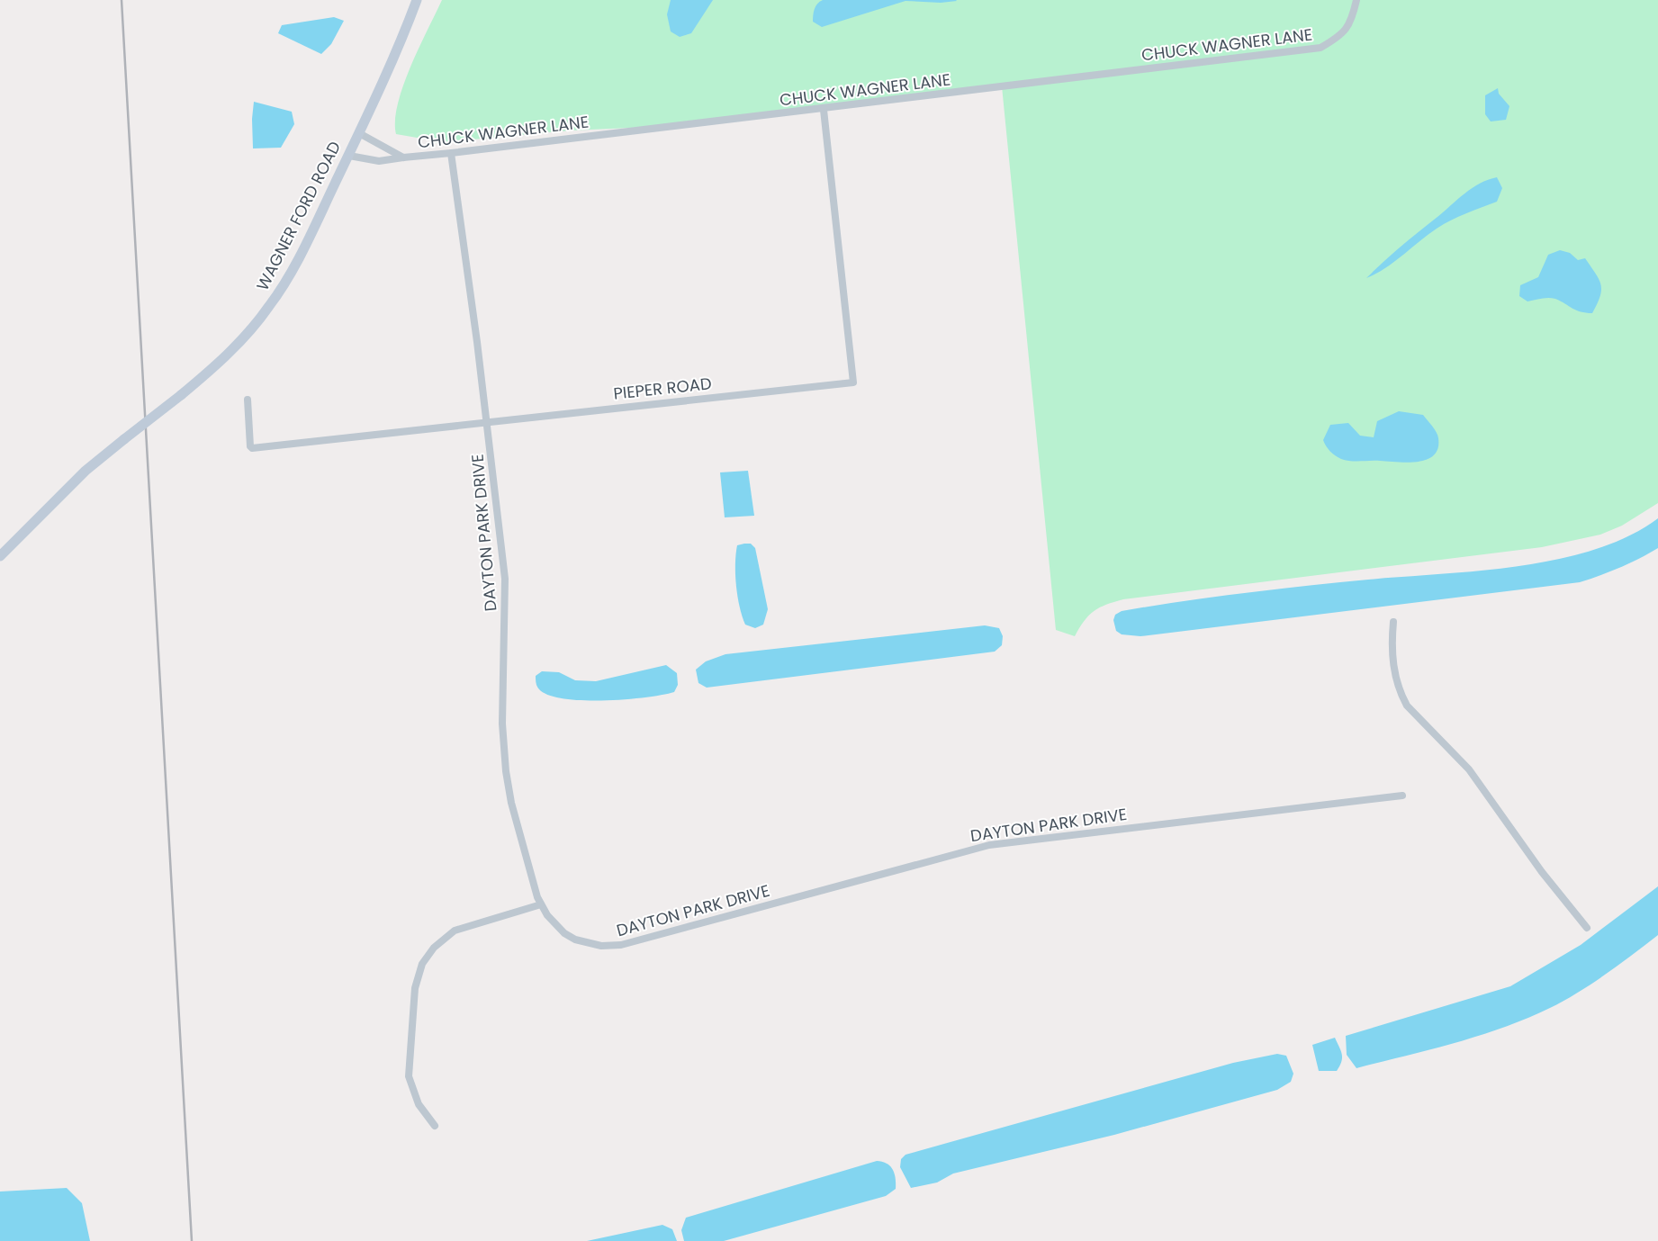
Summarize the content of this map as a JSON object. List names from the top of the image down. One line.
{"streets":{"main road":["WAGNER FORD ROAD"],"street":["CHUCK WAGNER LANE","PIEPER ROAD","DAYTON PARK DRIVE"]},"crossings":[["CHUCK WAGNER LANE","WAGNER FORD ROAD"],["CHUCK WAGNER LANE","PIEPER ROAD"],["CHUCK WAGNER LANE","DAYTON PARK DRIVE"],["PIEPER ROAD","DAYTON PARK DRIVE"]]}
